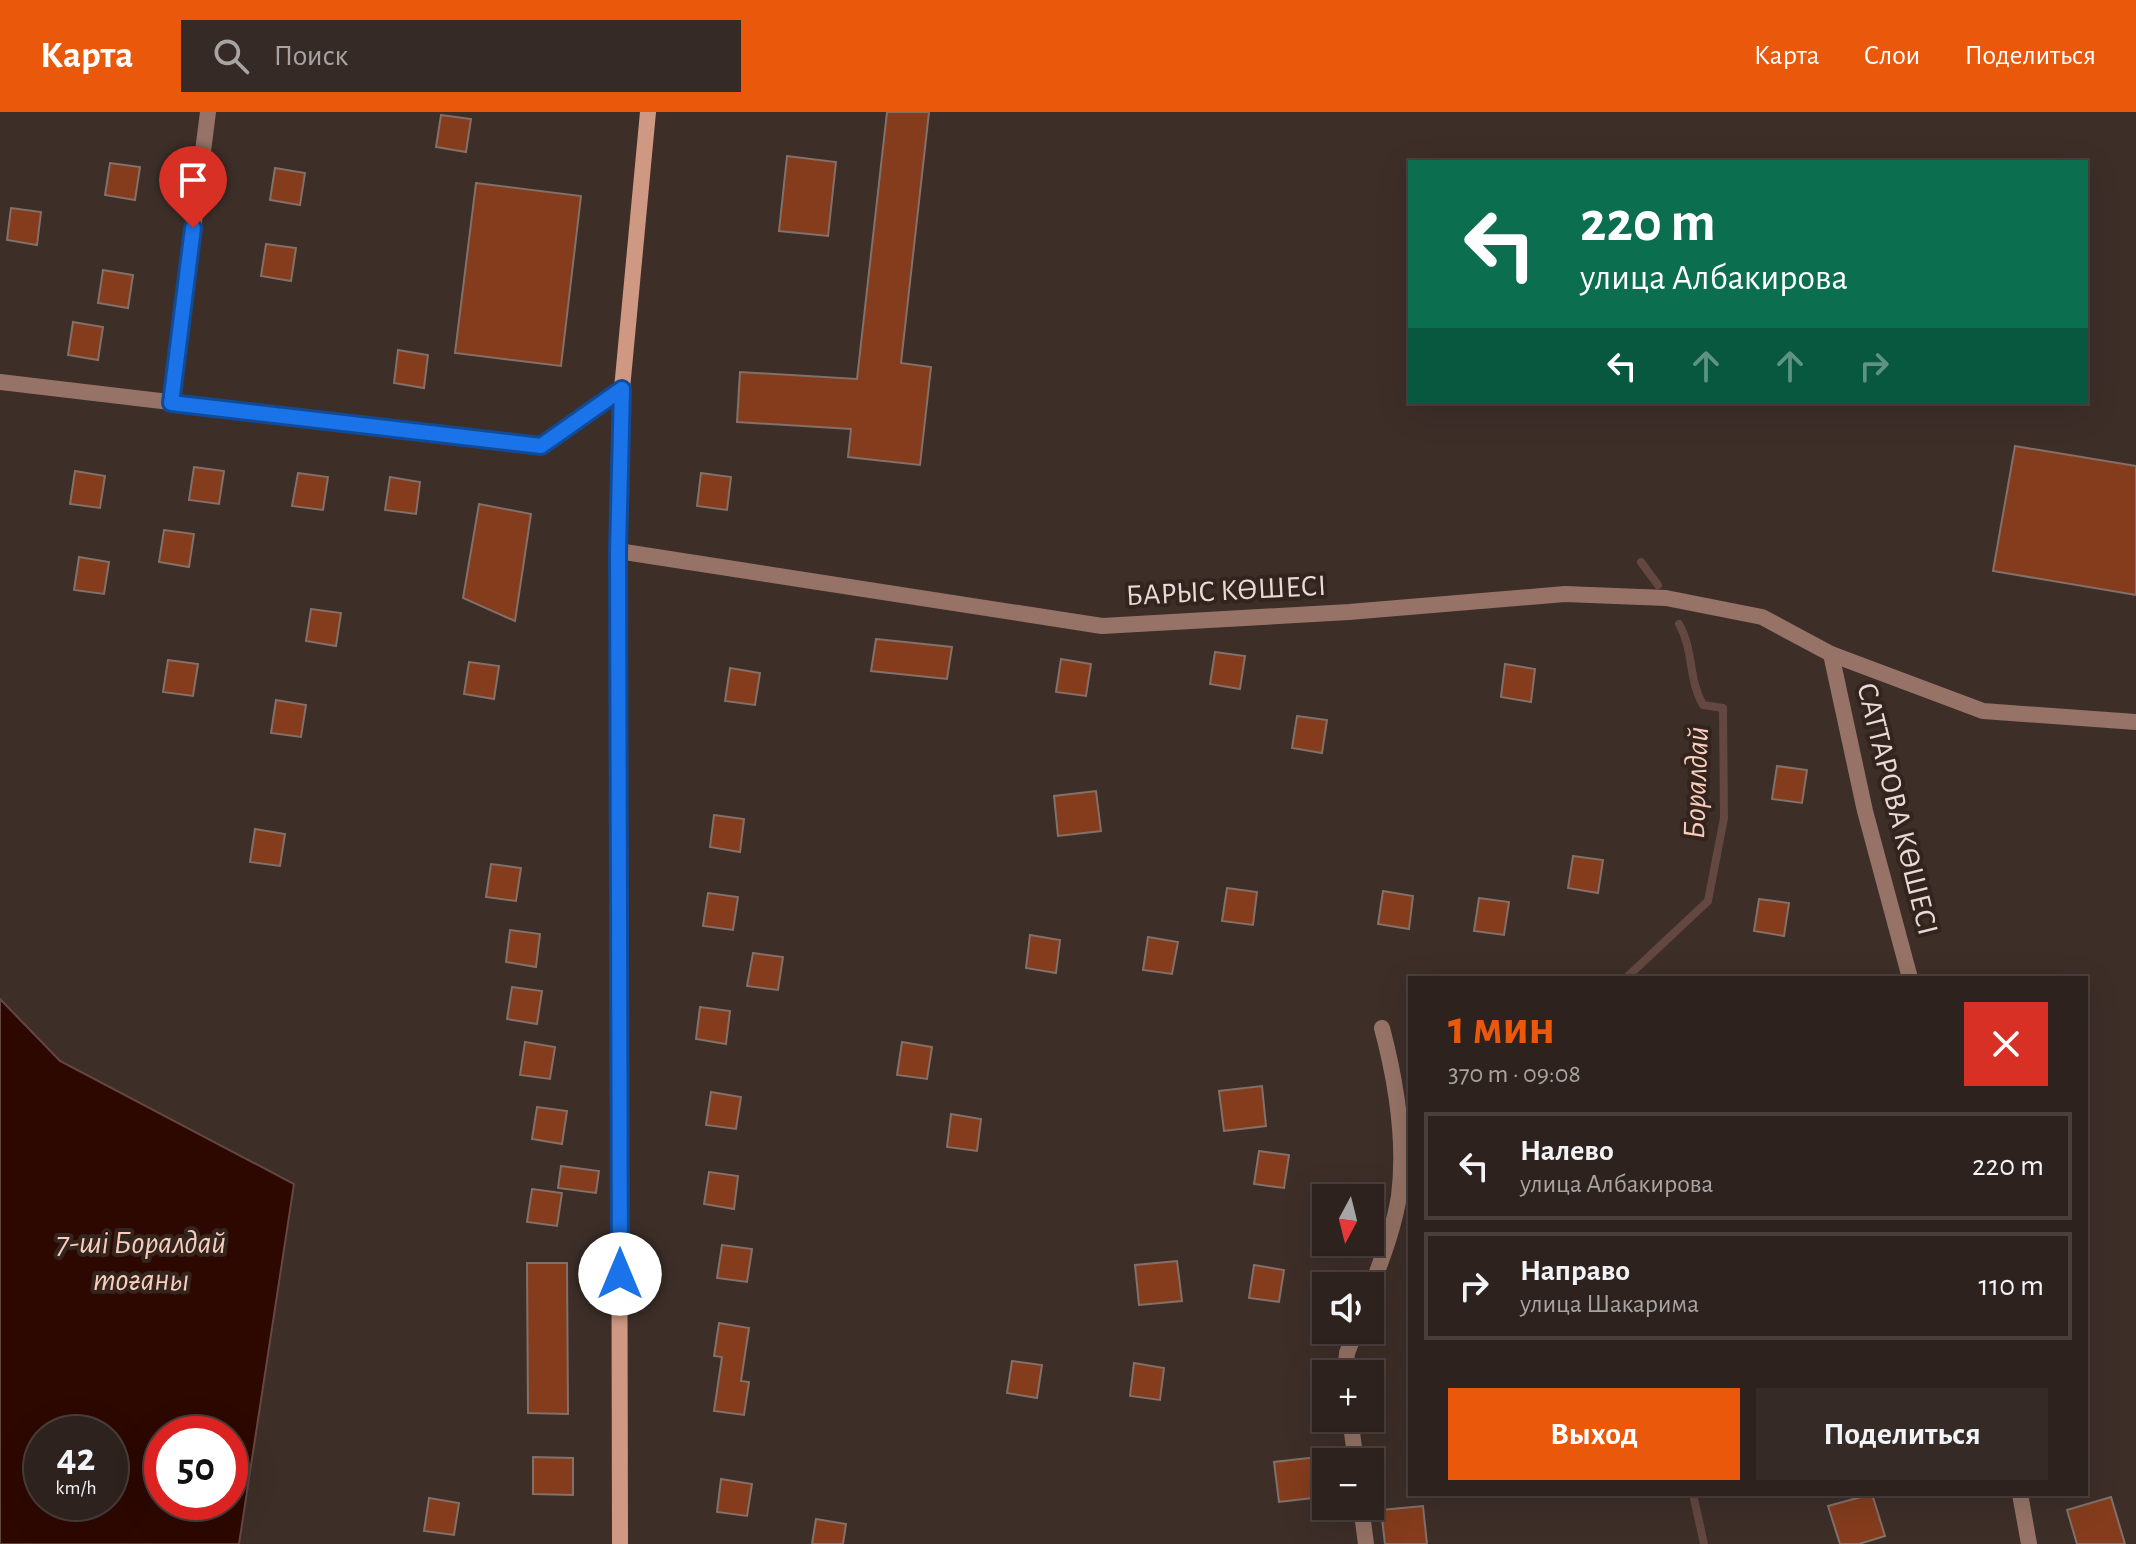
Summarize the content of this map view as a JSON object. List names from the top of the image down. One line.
{"streets":{"street":["БАРЫС КӨШЕСІ","САТТАРОВА КӨШЕСІ"]},"crossings":[["БАРЫС КӨШЕСІ","САТТАРОВА КӨШЕСІ"]],"water":["Боралдай","7-ші Боралдай тоғаны"],"north":"bottom","page":{"header":"Карта","search":"Поиск","nav":["Карта","Слои","Поделиться"],"turn":["220 m","улица Албакирова"],"heading":["1 мин","370 m · 09:08"],"list":[{"name":"Налево","note":"улица Албакирова","value":"220 m"},{"name":"Направо","note":"улица Шакарима","value":"110 m"}],"map_buttons":["+","−"],"buttons":["Выход","Поделиться"],"speed":"42 km/h","limit":"50"}}
